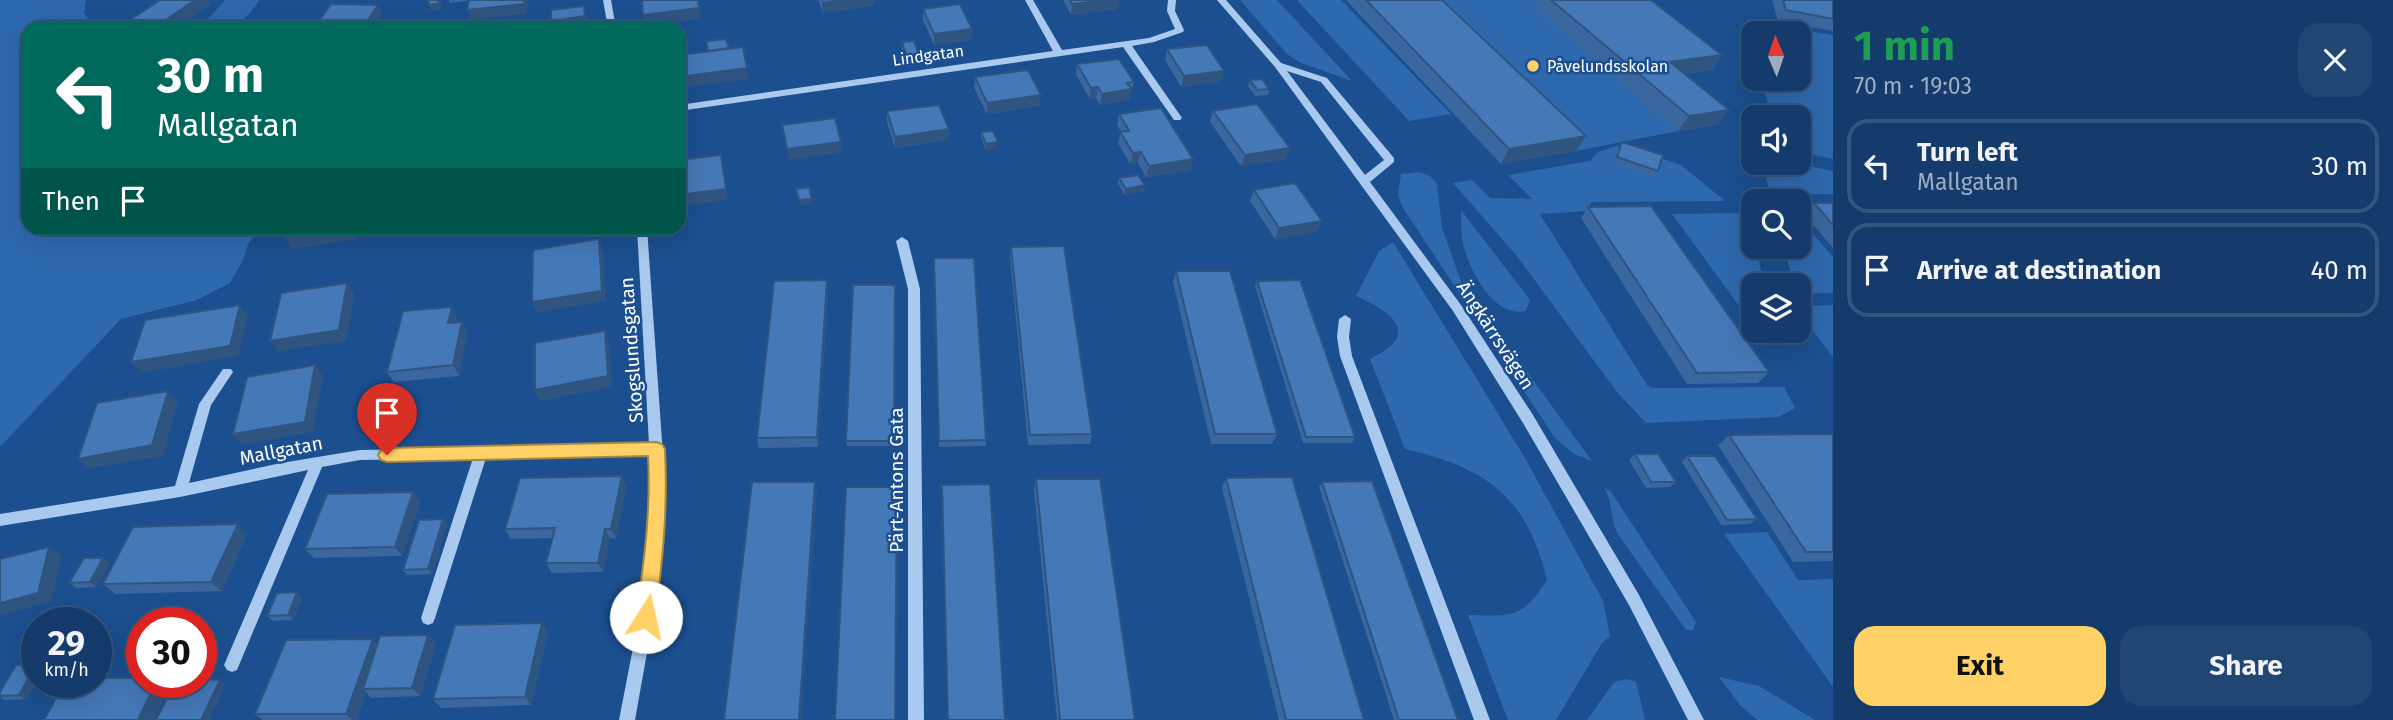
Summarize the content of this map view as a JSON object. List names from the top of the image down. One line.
{"streets":{"street":["Lindgatan","Ängkärrsvägen","Skogslundsgatan","Mallgatan","Pärt-Antons Gata"]},"crossings":[["Skogslundsgatan","Mallgatan"]],"places":["Påvelundsskolan"],"north":"top","page":{"heading":["1 min","70 m · 19:03"],"turn":["30 m","Mallgatan"],"list":[{"name":"Turn left","note":"Mallgatan","value":"30 m"},{"name":"Arrive at destination","value":"40 m"}],"then":"Then","speed":"29 km/h","limit":"30","buttons":["Exit","Share"]}}
